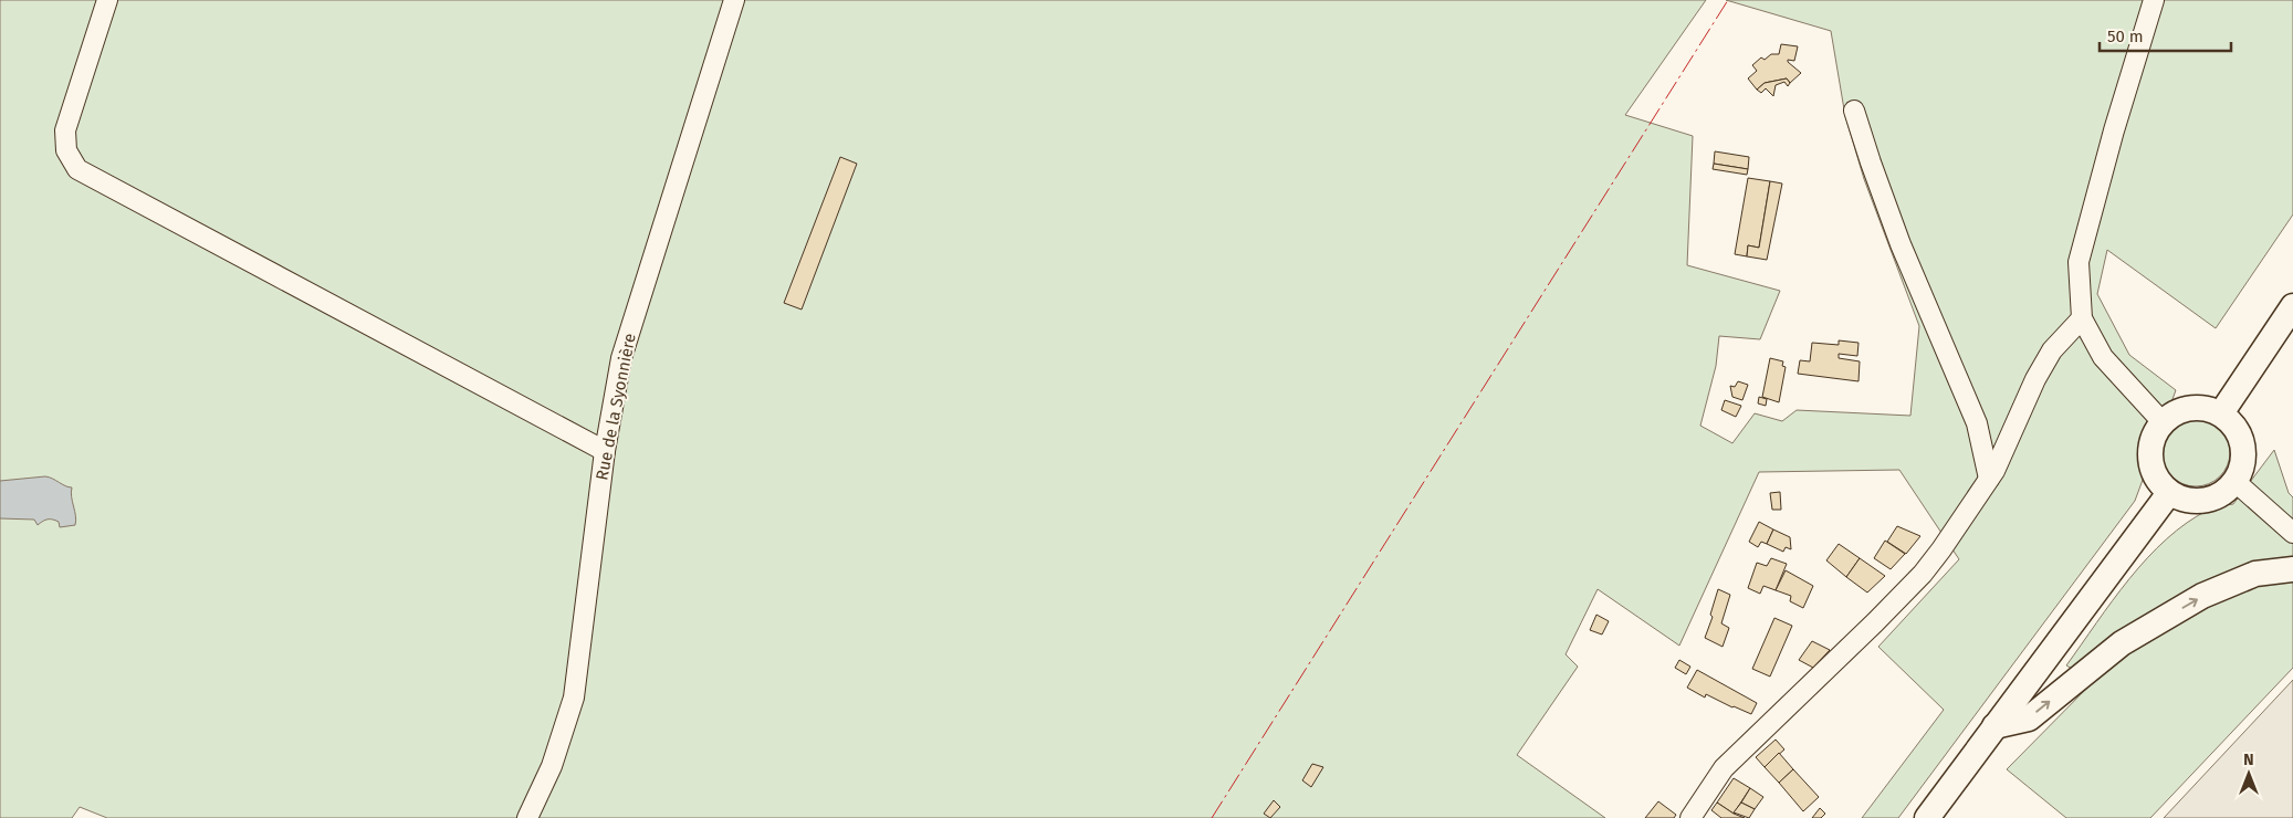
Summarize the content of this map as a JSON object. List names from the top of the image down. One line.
{"streets":{"street":["Rue de la Syonnière"]},"scale_bar":"50 m","north":"top"}
